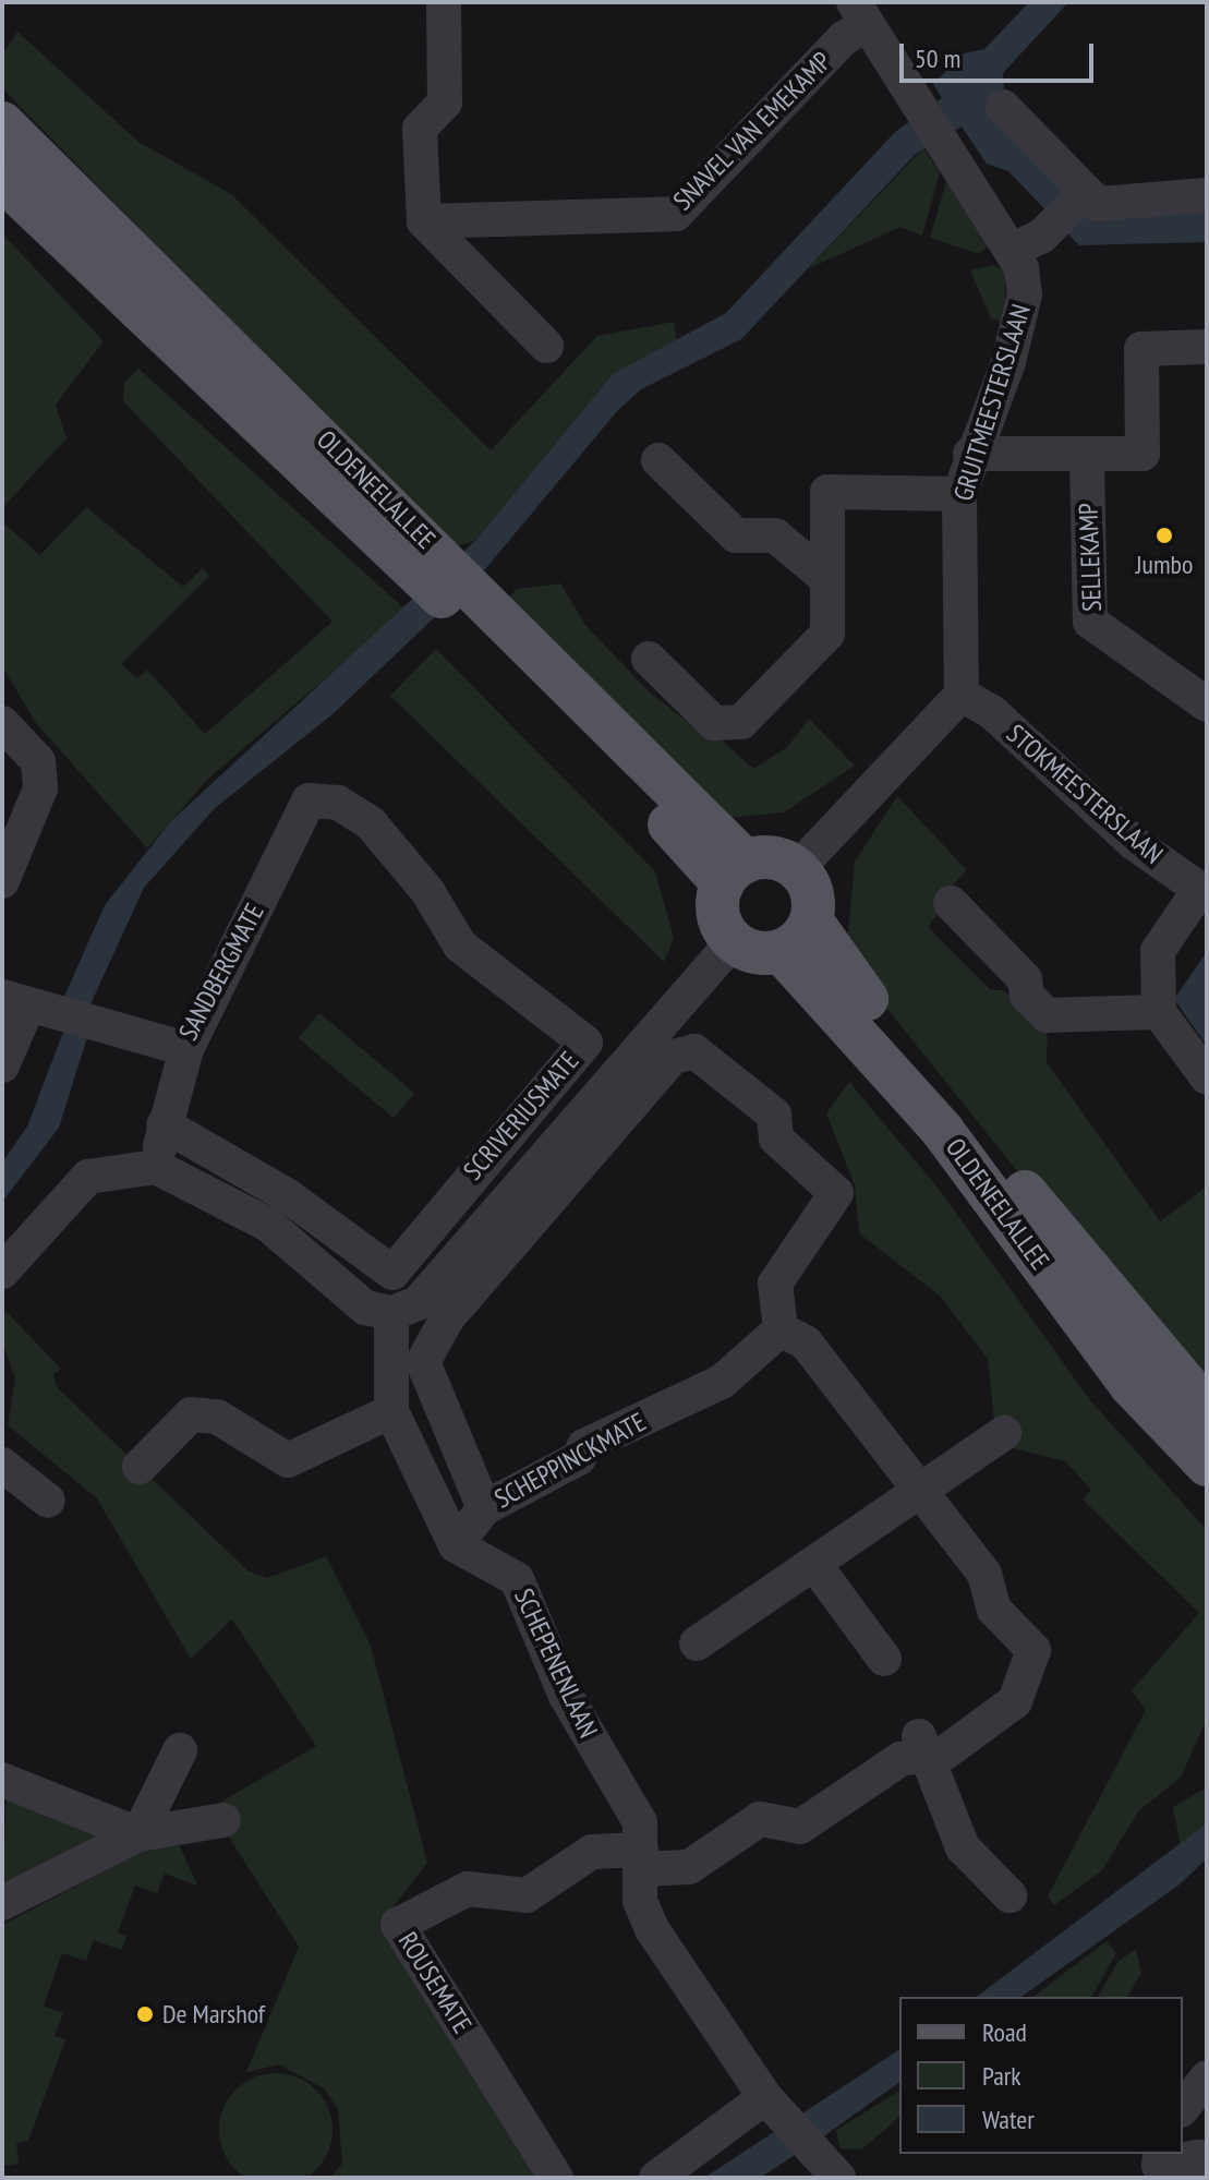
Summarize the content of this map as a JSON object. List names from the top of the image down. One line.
{"streets":{"main road":["OLDENEELALLEE"],"street":["SNAVEL VAN EMEKAMP","GRUITMEESTERSLAAN","SELLEKAMP","STOKMEESTERSLAAN","SANDBERGMATE","SCRIVERIUSMATE","SCHEPPINCKMATE","SCHEPENENLAAN","ROUSEMATE"]},"crossings":[["SNAVEL VAN EMEKAMP","GRUITMEESTERSLAAN"],["GRUITMEESTERSLAAN","STOKMEESTERSLAAN"],["SANDBERGMATE","SCRIVERIUSMATE"],["SCHEPPINCKMATE","SCHEPENENLAAN"],["SCHEPENENLAAN","ROUSEMATE"]],"places":["Jumbo","De Marshof"],"legend":["Road","Park","Water"],"scale_bar":"50 m"}
